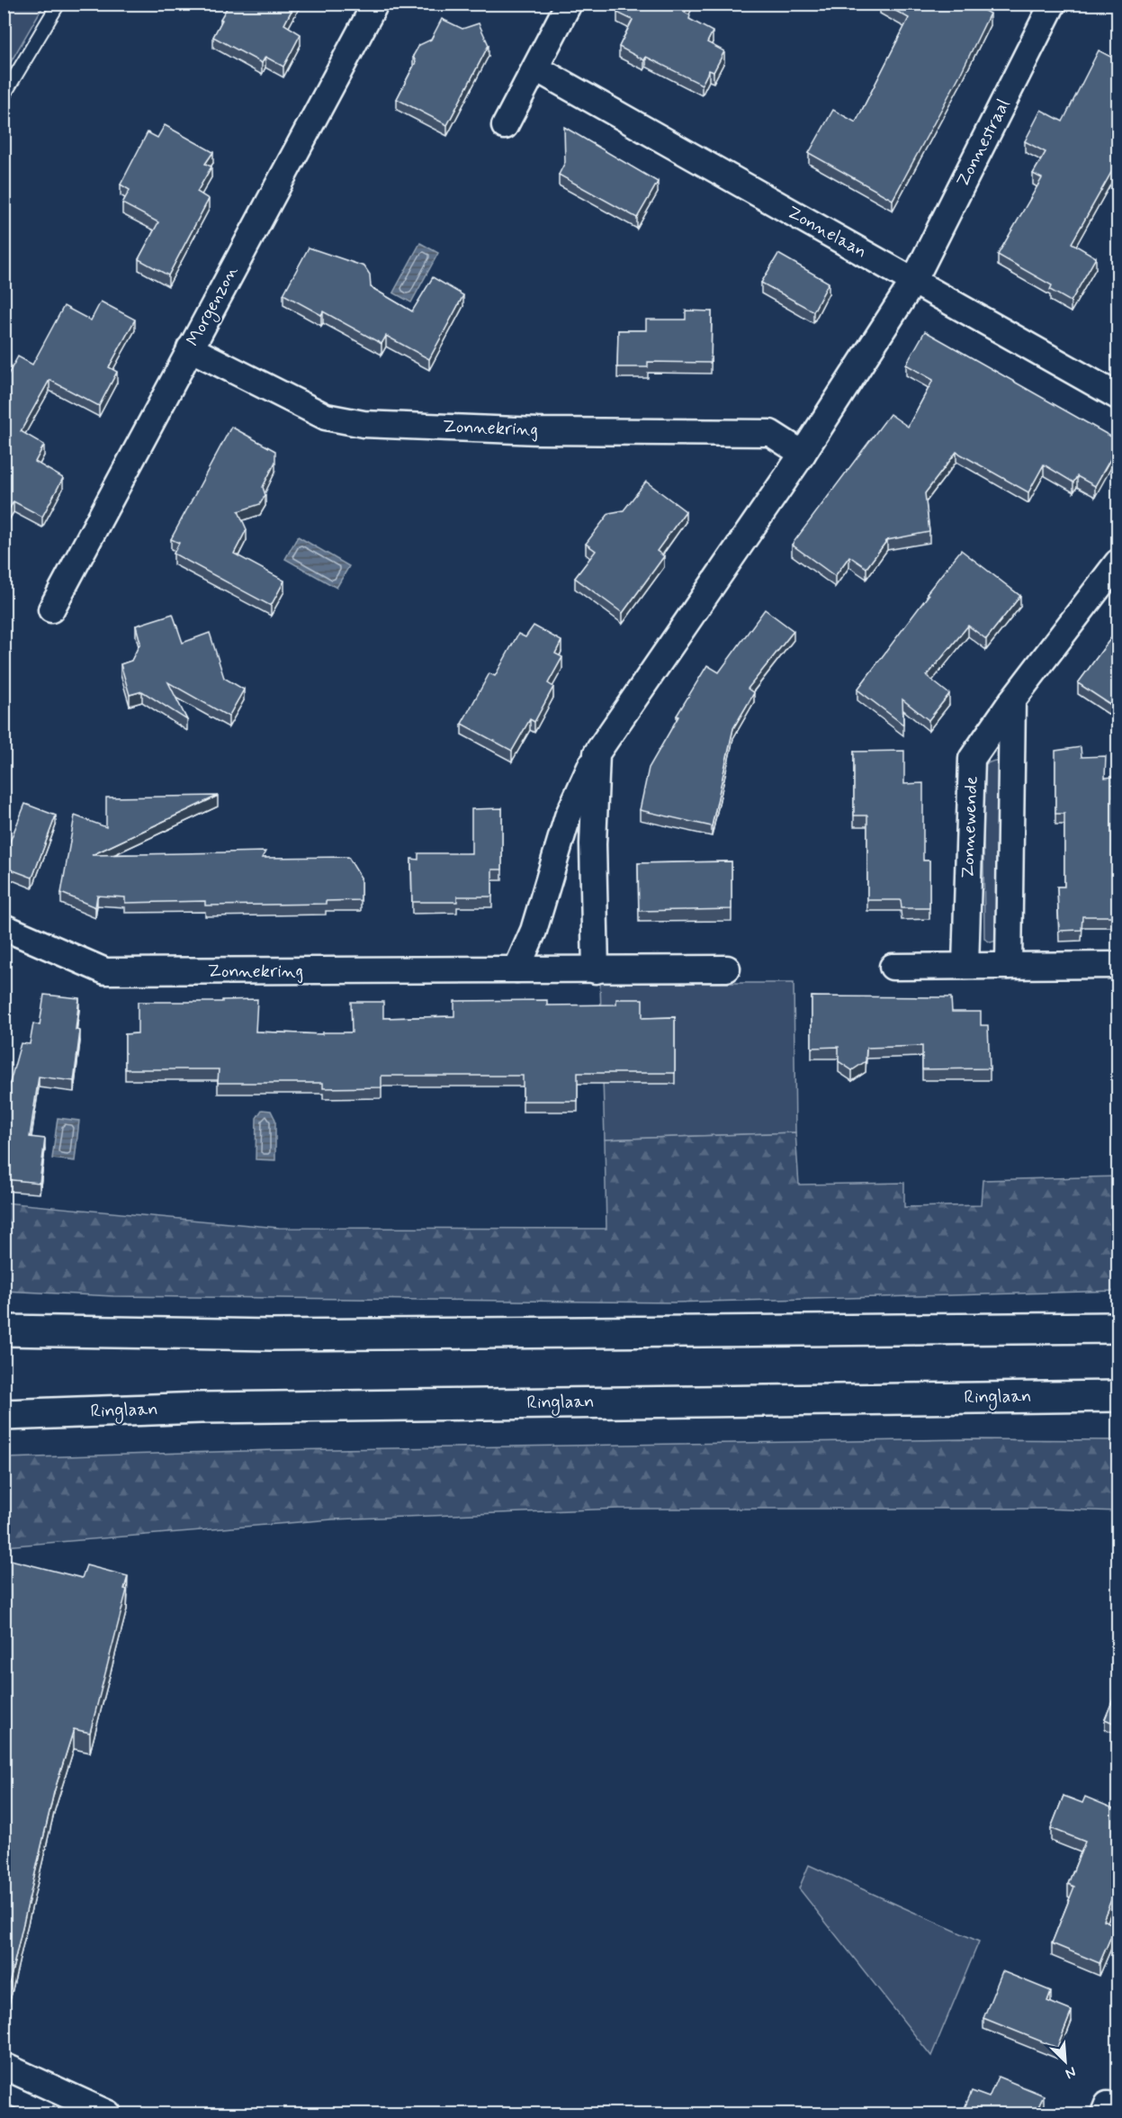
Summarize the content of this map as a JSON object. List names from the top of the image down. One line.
{"streets":{"highway":["Ringlaan"],"street":["Zonnestraal","Zonnelaan","Morgenzon","Zonnekring","Zonnewende"]},"crossings":[["Zonnestraal","Zonnelaan"],["Morgenzon","Zonnekring"]],"north":"bottom right"}
